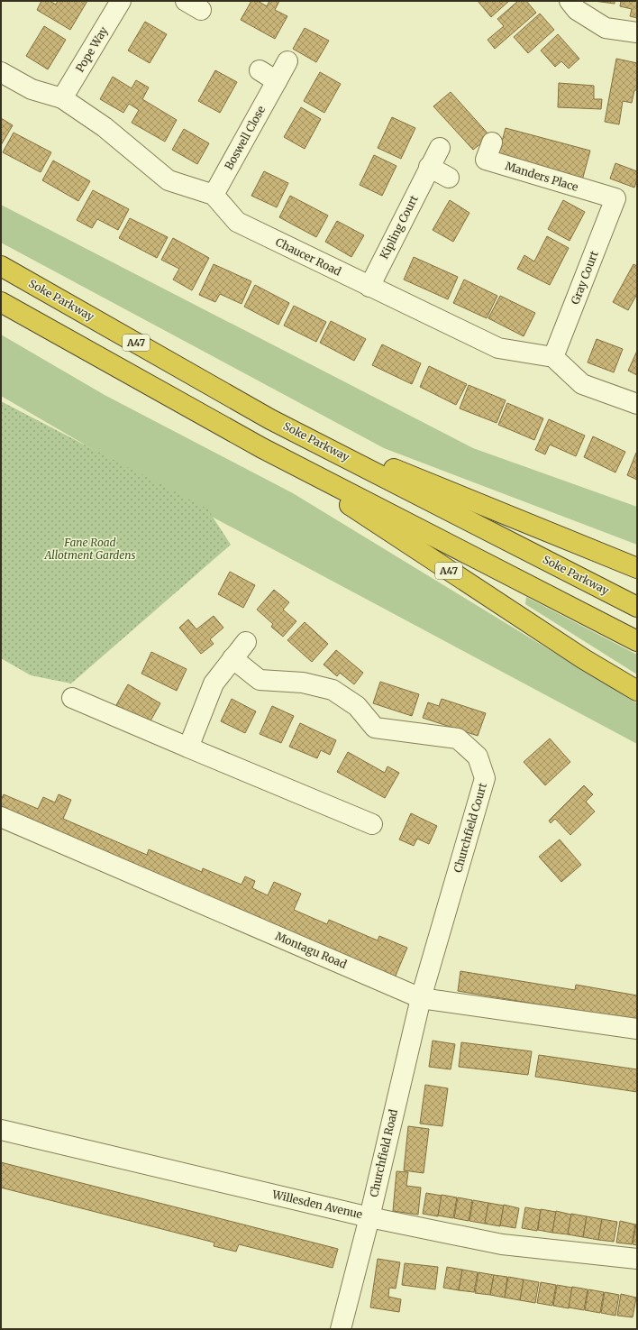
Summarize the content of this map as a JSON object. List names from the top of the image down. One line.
{"streets":{"highway":["Soke Parkway","A47"],"street":["Pope Way","Boswell Close","Manders Place","Kipling Court","Chaucer Road","Gray Court","Churchfield Court","Montagu Road","Churchfield Road","Willesden Avenue"]},"crossings":[["Boswell Close","Chaucer Road"],["Manders Place","Gray Court"],["Kipling Court","Chaucer Road"],["Chaucer Road","Gray Court"],["Soke Parkway","A47"],["Churchfield Court","Montagu Road"],["Churchfield Court","Churchfield Road"],["Montagu Road","Churchfield Road"],["Churchfield Road","Willesden Avenue"]],"parks":["Fane Road Allotment Gardens"]}
